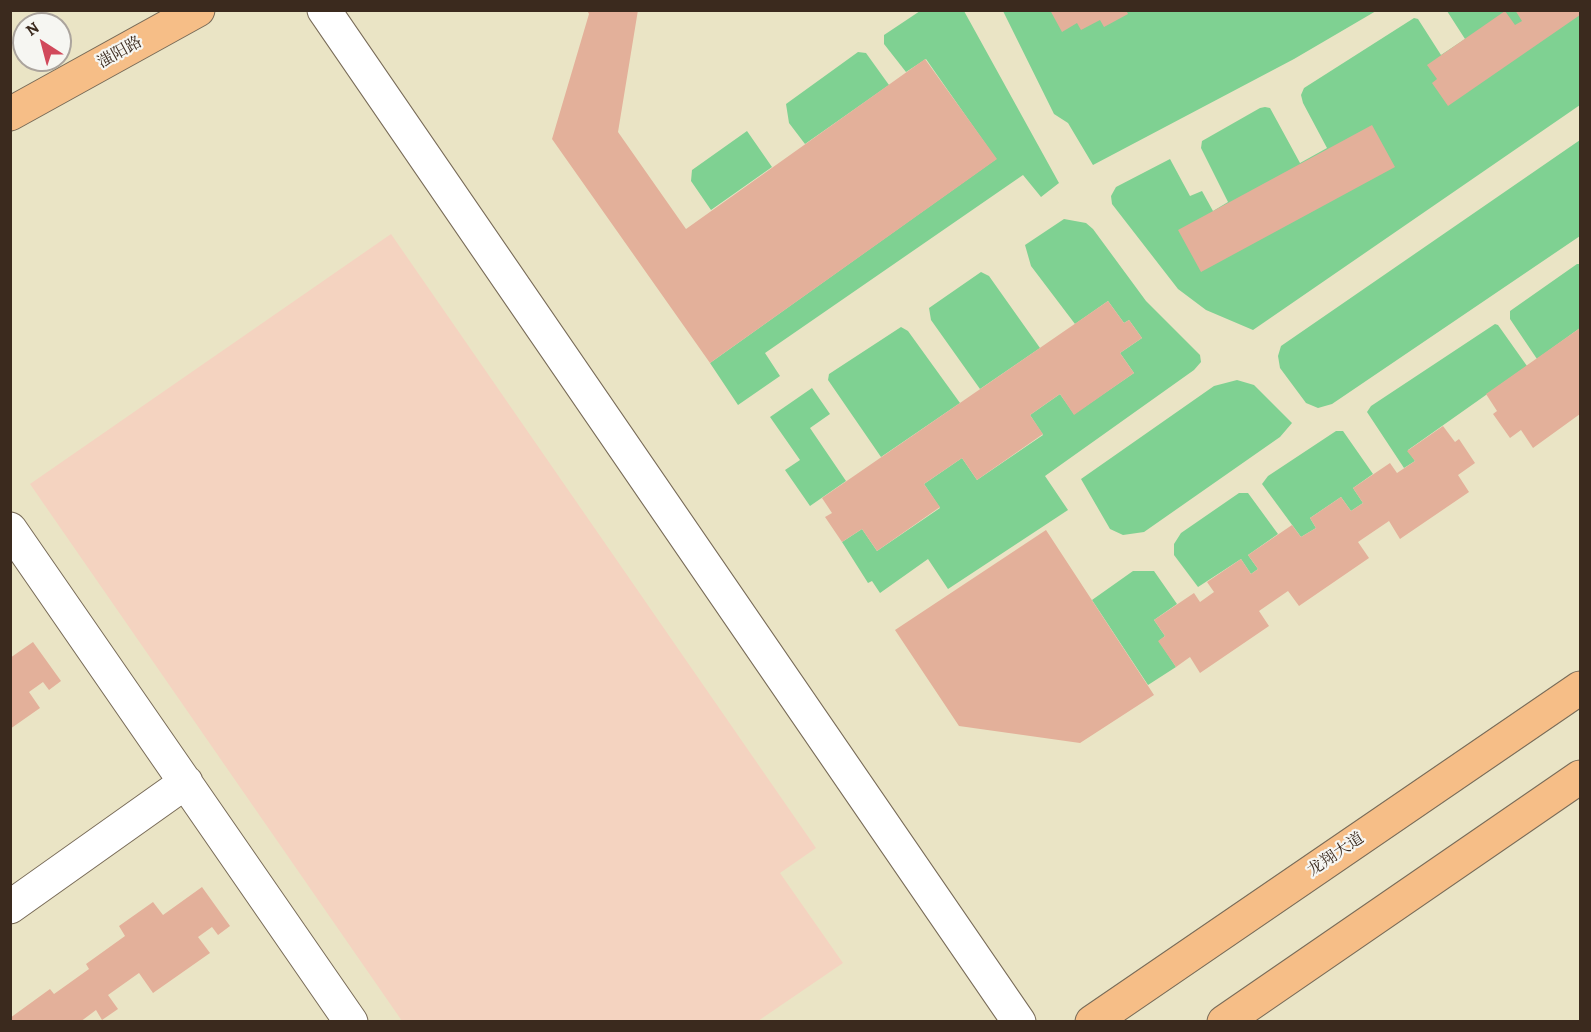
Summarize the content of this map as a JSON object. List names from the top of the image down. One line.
{"streets":{"main road":["滍阳路","龙翔大道"]},"north":"top left"}
